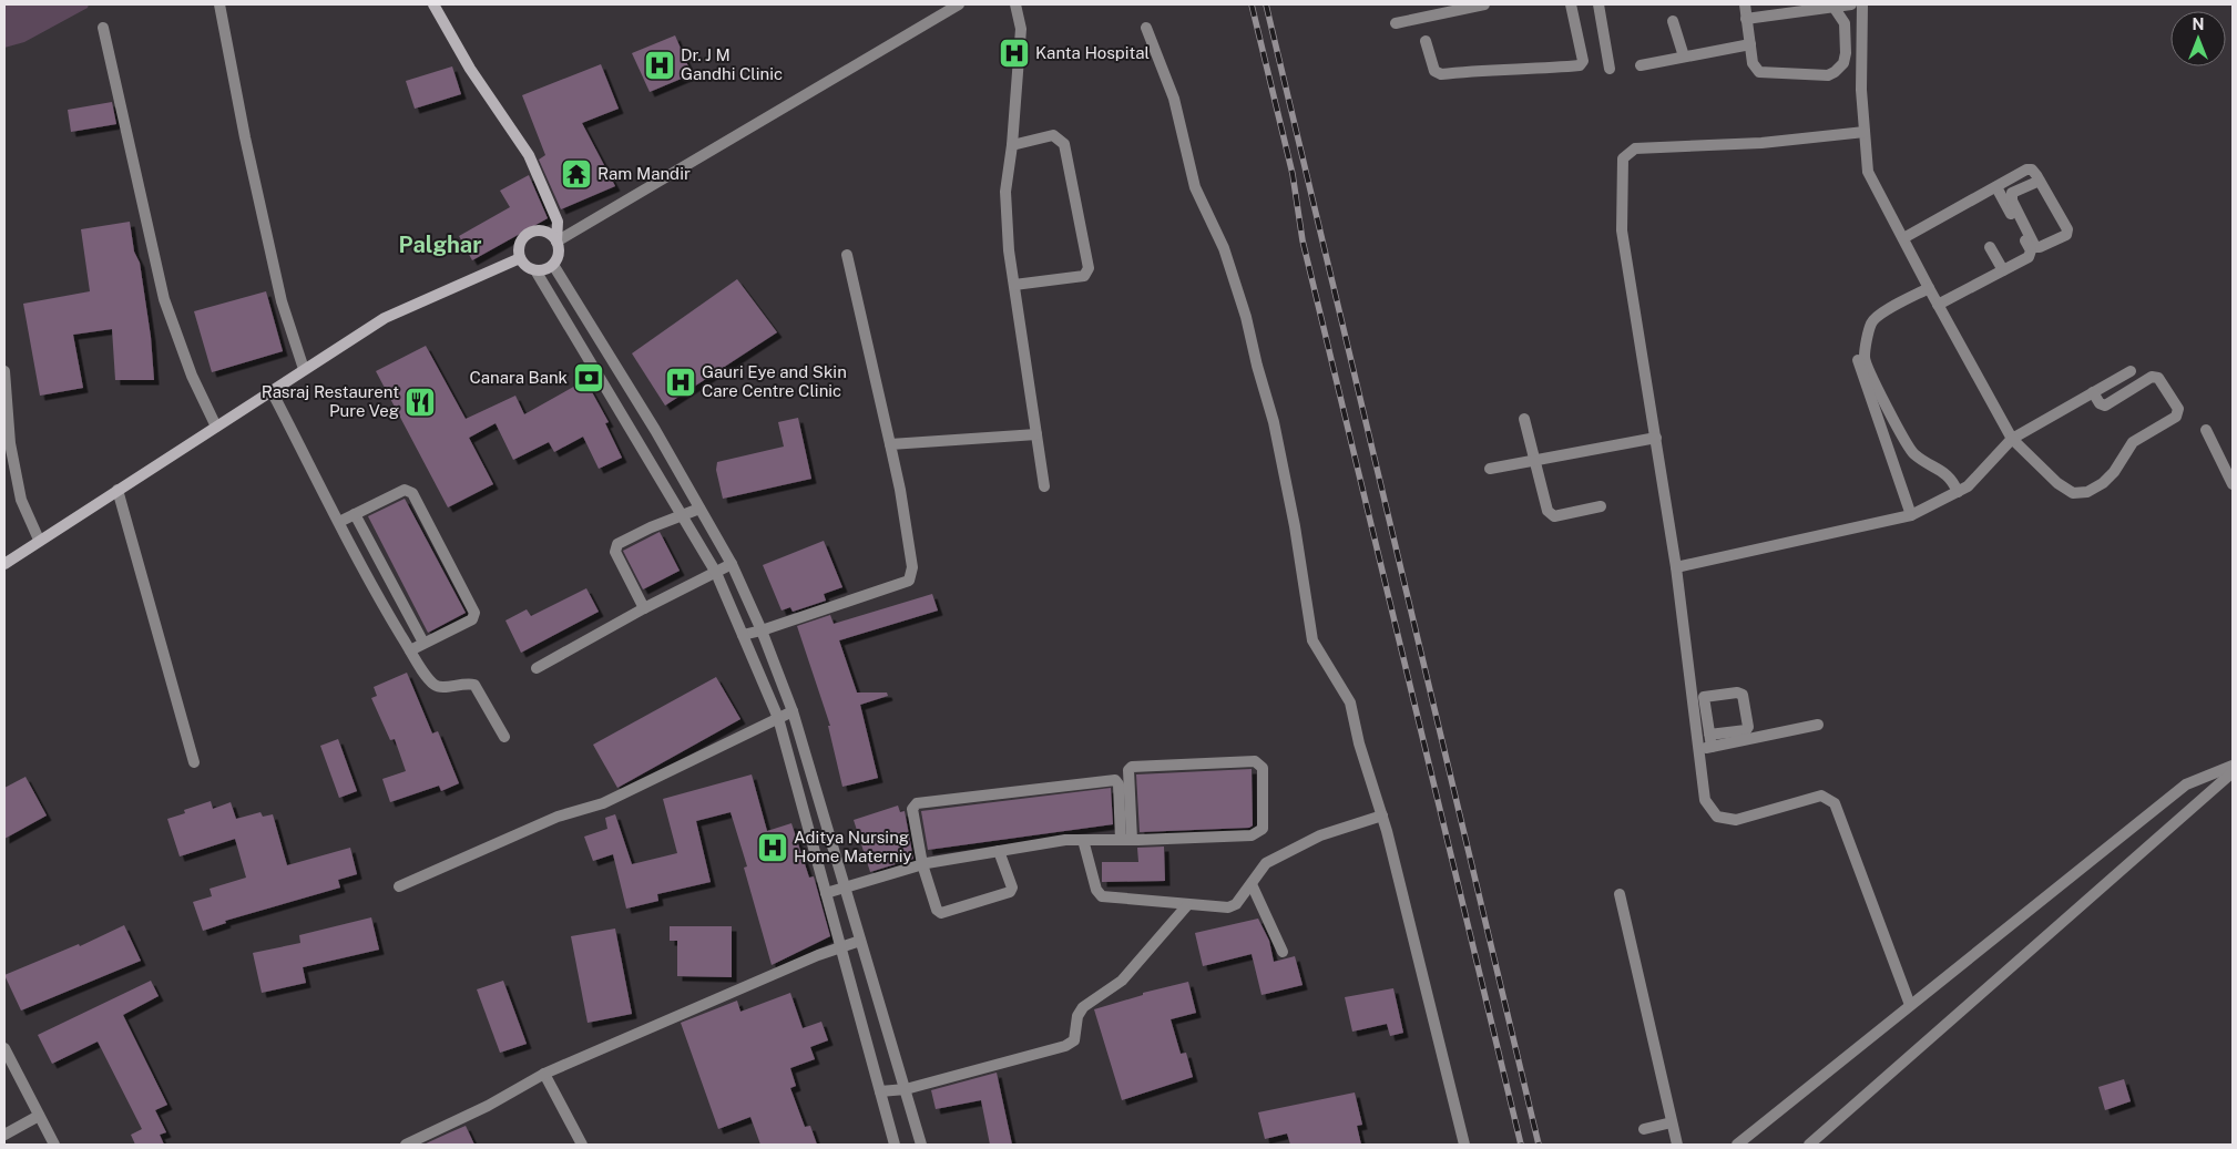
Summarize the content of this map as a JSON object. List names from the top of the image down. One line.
{"districts":["Palghar"],"places":{"hospital":["Kanta Hospital","Dr. J M Gandhi Clinic","Gauri Eye and Skin Care Centre Clinic","Aditya Nursing Home Materniy"],"temple":["Ram Mandir"],"bank":["Canara Bank"],"restaurant":["Rasraj Restaurent Pure Veg"]},"north":"top"}
